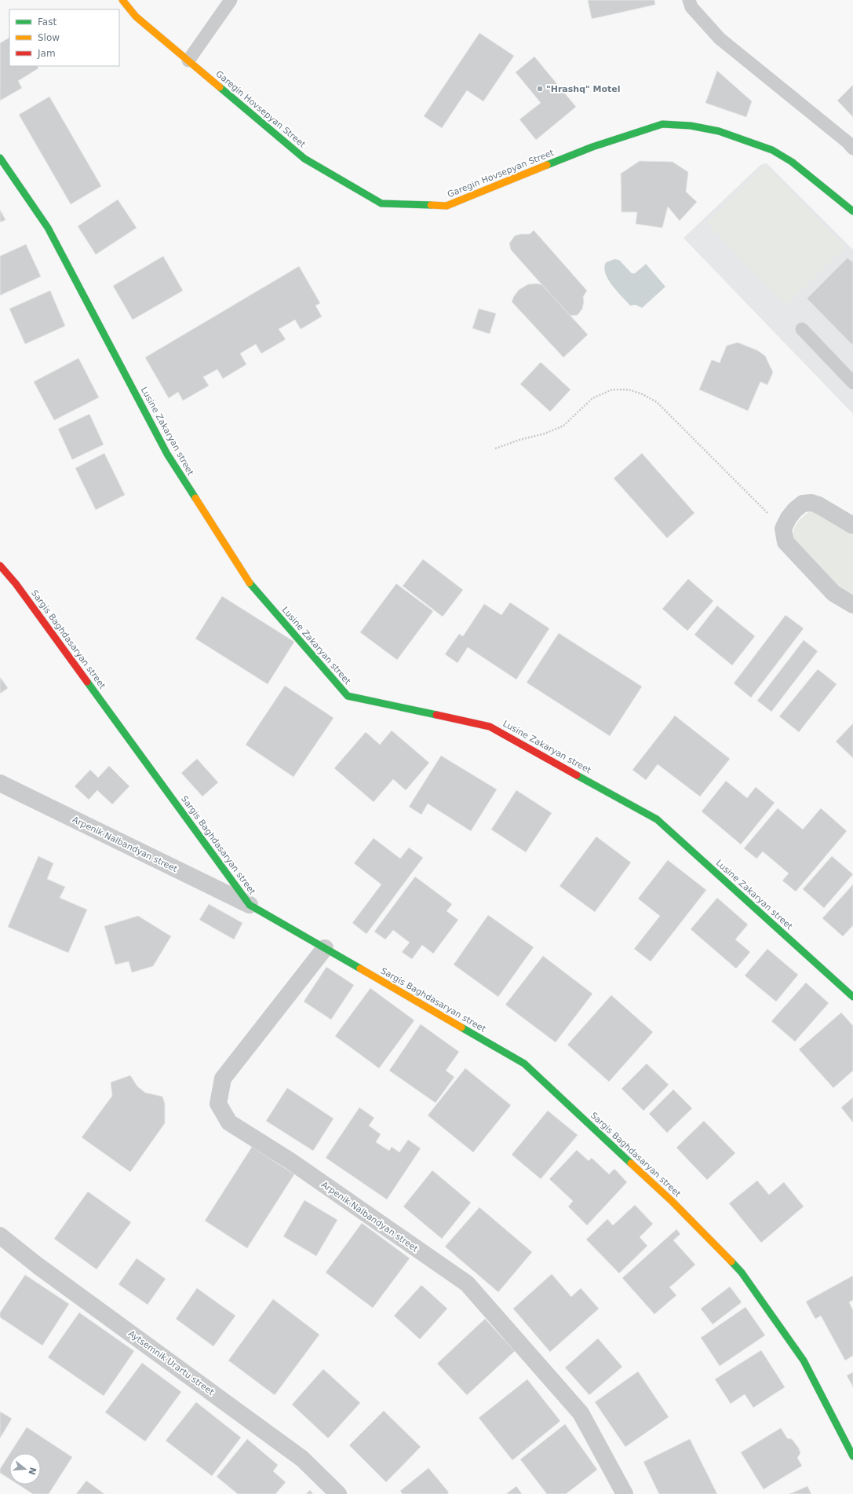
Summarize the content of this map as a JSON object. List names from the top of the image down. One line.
{"streets":{"street":["Garegin Hovsepyan Street","Lusine Zakaryan street","Sargis Baghdasaryan street","Arpenik Nalbandyan street","Aytsemnik Urartu street"]},"crossings":[["Sargis Baghdasaryan street","Arpenik Nalbandyan street"]],"places":["\"Hrashq\" Motel"],"legend":["Fast","Slow","Jam"],"north":"right"}
